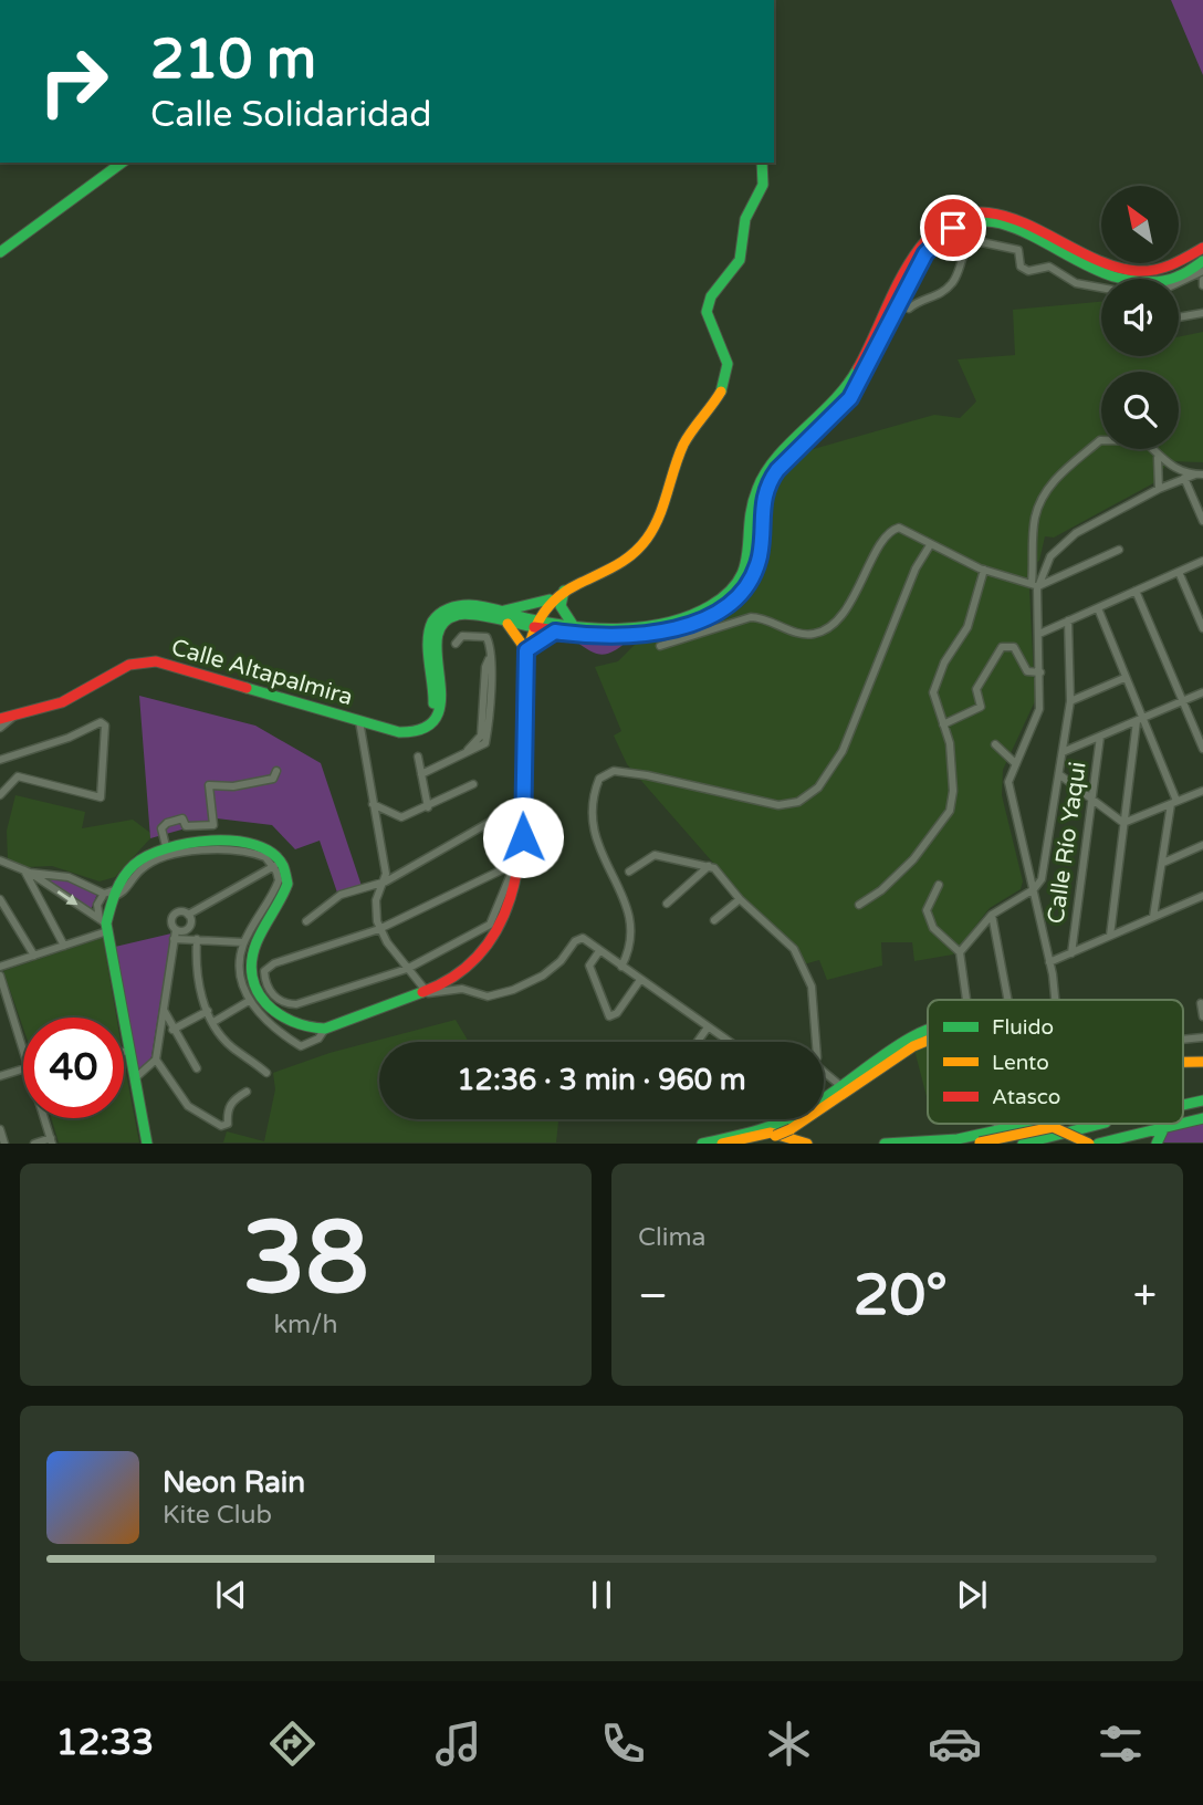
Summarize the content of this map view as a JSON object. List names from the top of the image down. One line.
{"streets":{"main road":["Calle Altapalmira"],"street":["Calle Río Yaqui"]},"legend":["Fluido","Lento","Atasco"],"north":"top left","page":{"turn":["210 m","Calle Solidaridad"],"limit":"40","trip":"12:36 · 3 min · 960 m","tile":[["38","km/h"],"Clima"],"heat":["−","20°","+"],"song":["Neon Rain","Kite Club"],"tabs":"12:33"}}
